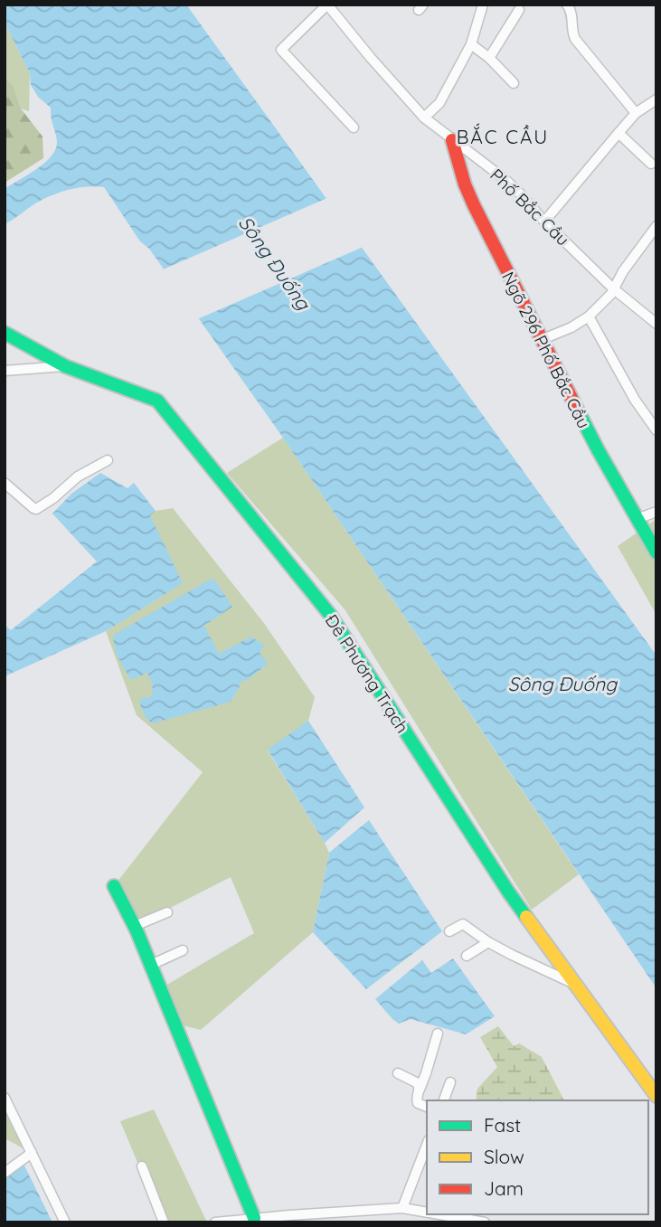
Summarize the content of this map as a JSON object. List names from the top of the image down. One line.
{"streets":{"main road":["Ngõ 296 Phố Bắc Cầu","Đê Phương Trạch"],"street":["Phố Bắc Cầu"]},"crossings":[["Phố Bắc Cầu","Ngõ 296 Phố Bắc Cầu"]],"districts":["BẮC CẦU"],"water":["Sông Đuống"],"legend":["Fast","Slow","Jam"]}
